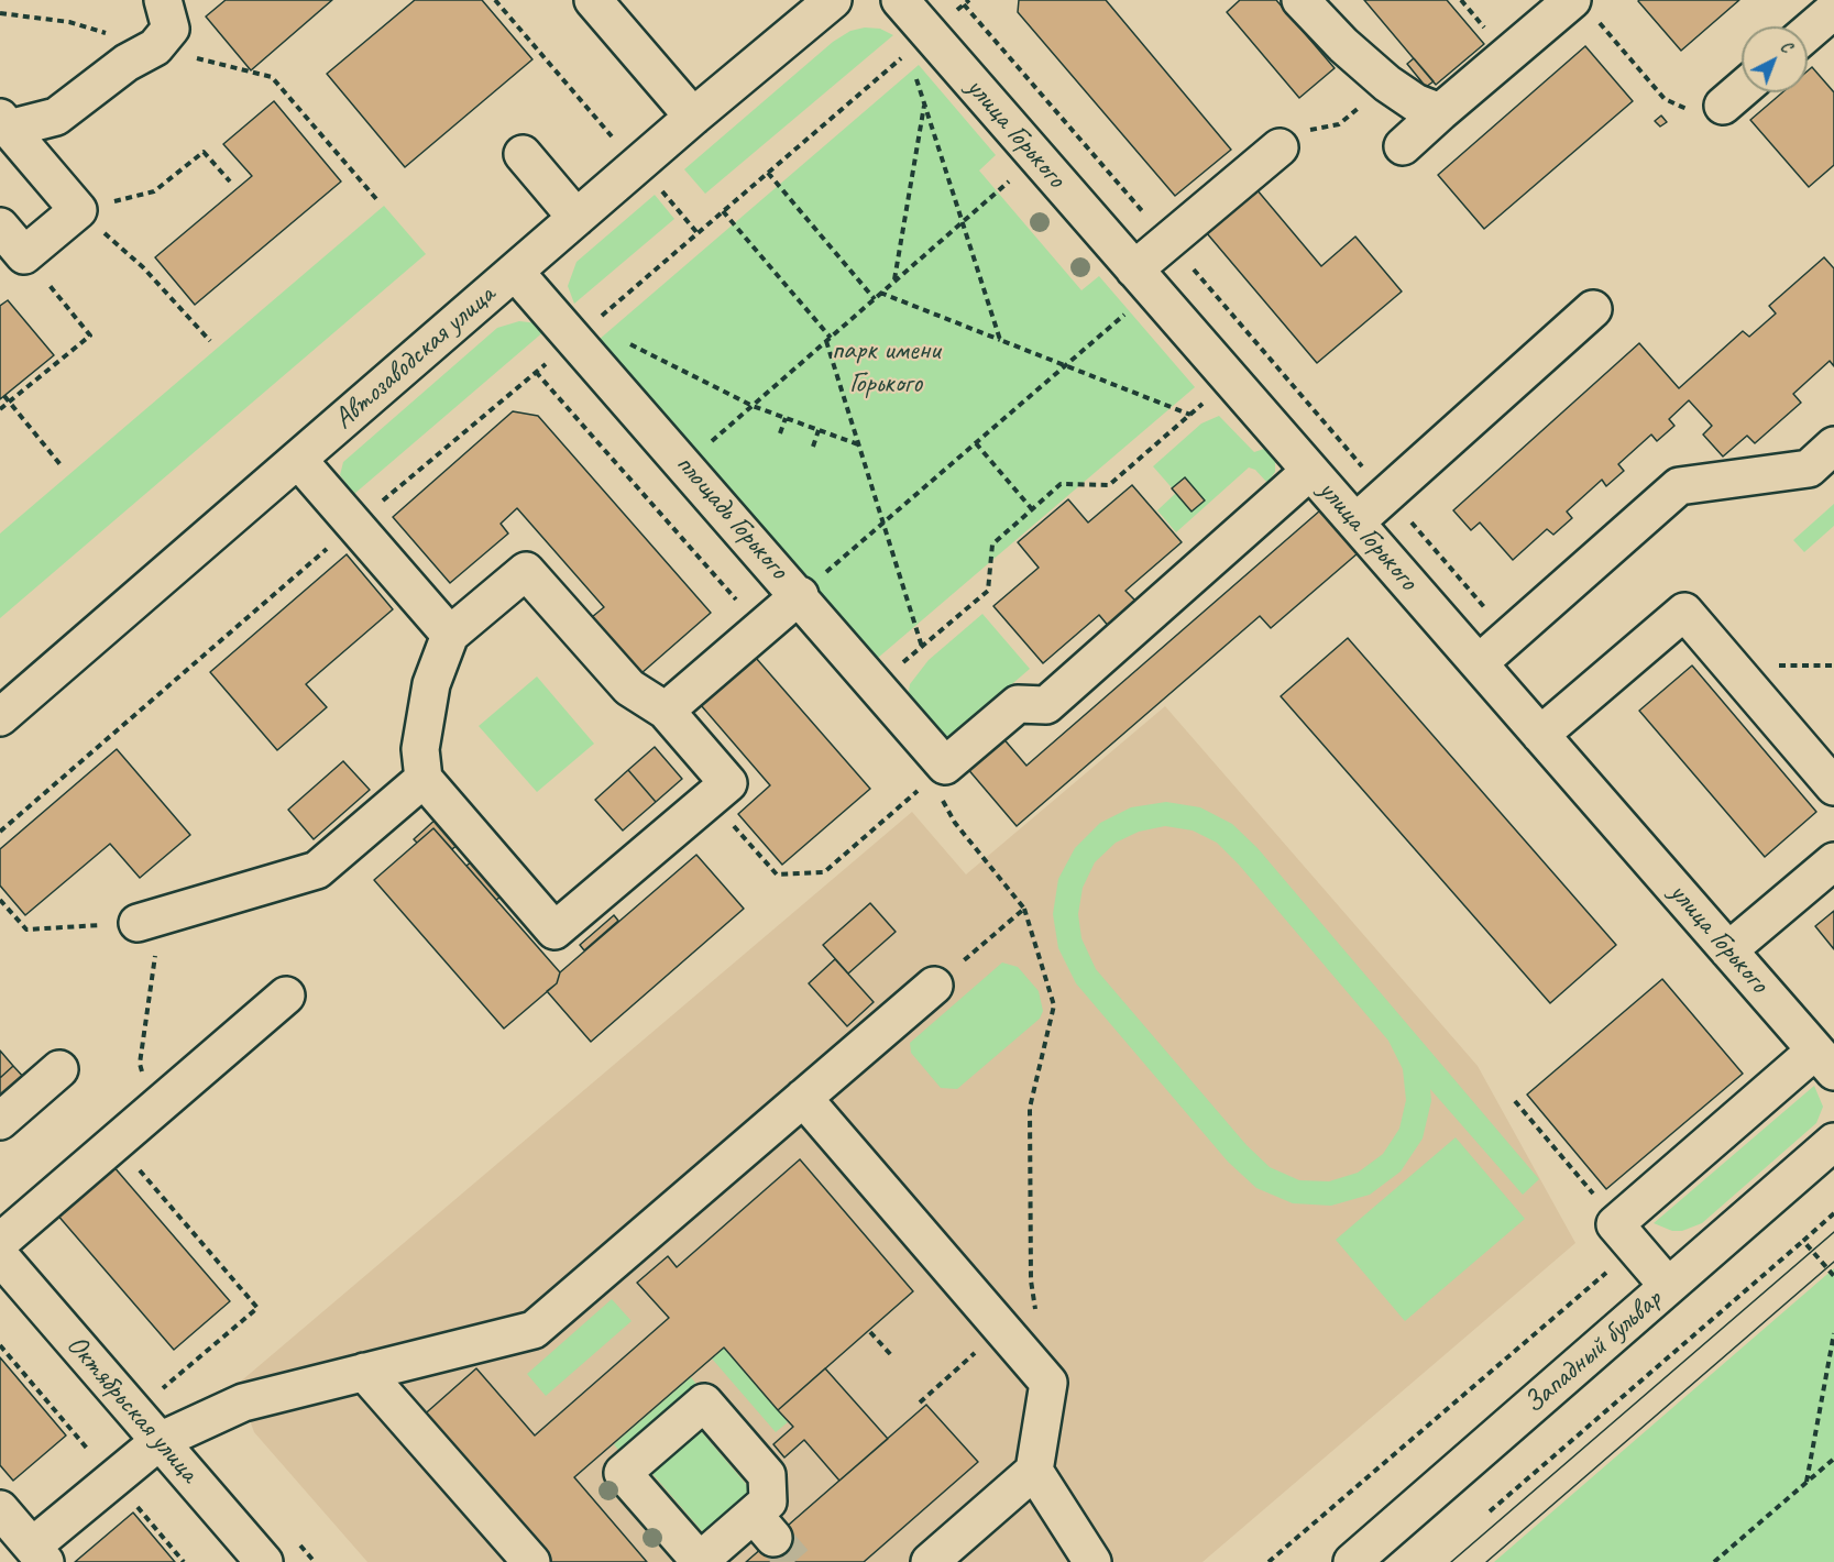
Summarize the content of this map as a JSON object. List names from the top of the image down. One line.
{"streets":{"street":["улица Горького","Автозаводская улица","площадь Горького","Западный бульвар","Октябрьская улица"]},"crossings":[["Автозаводская улица","площадь Горького"]],"parks":["парк имени Горького"],"north":"top right"}
